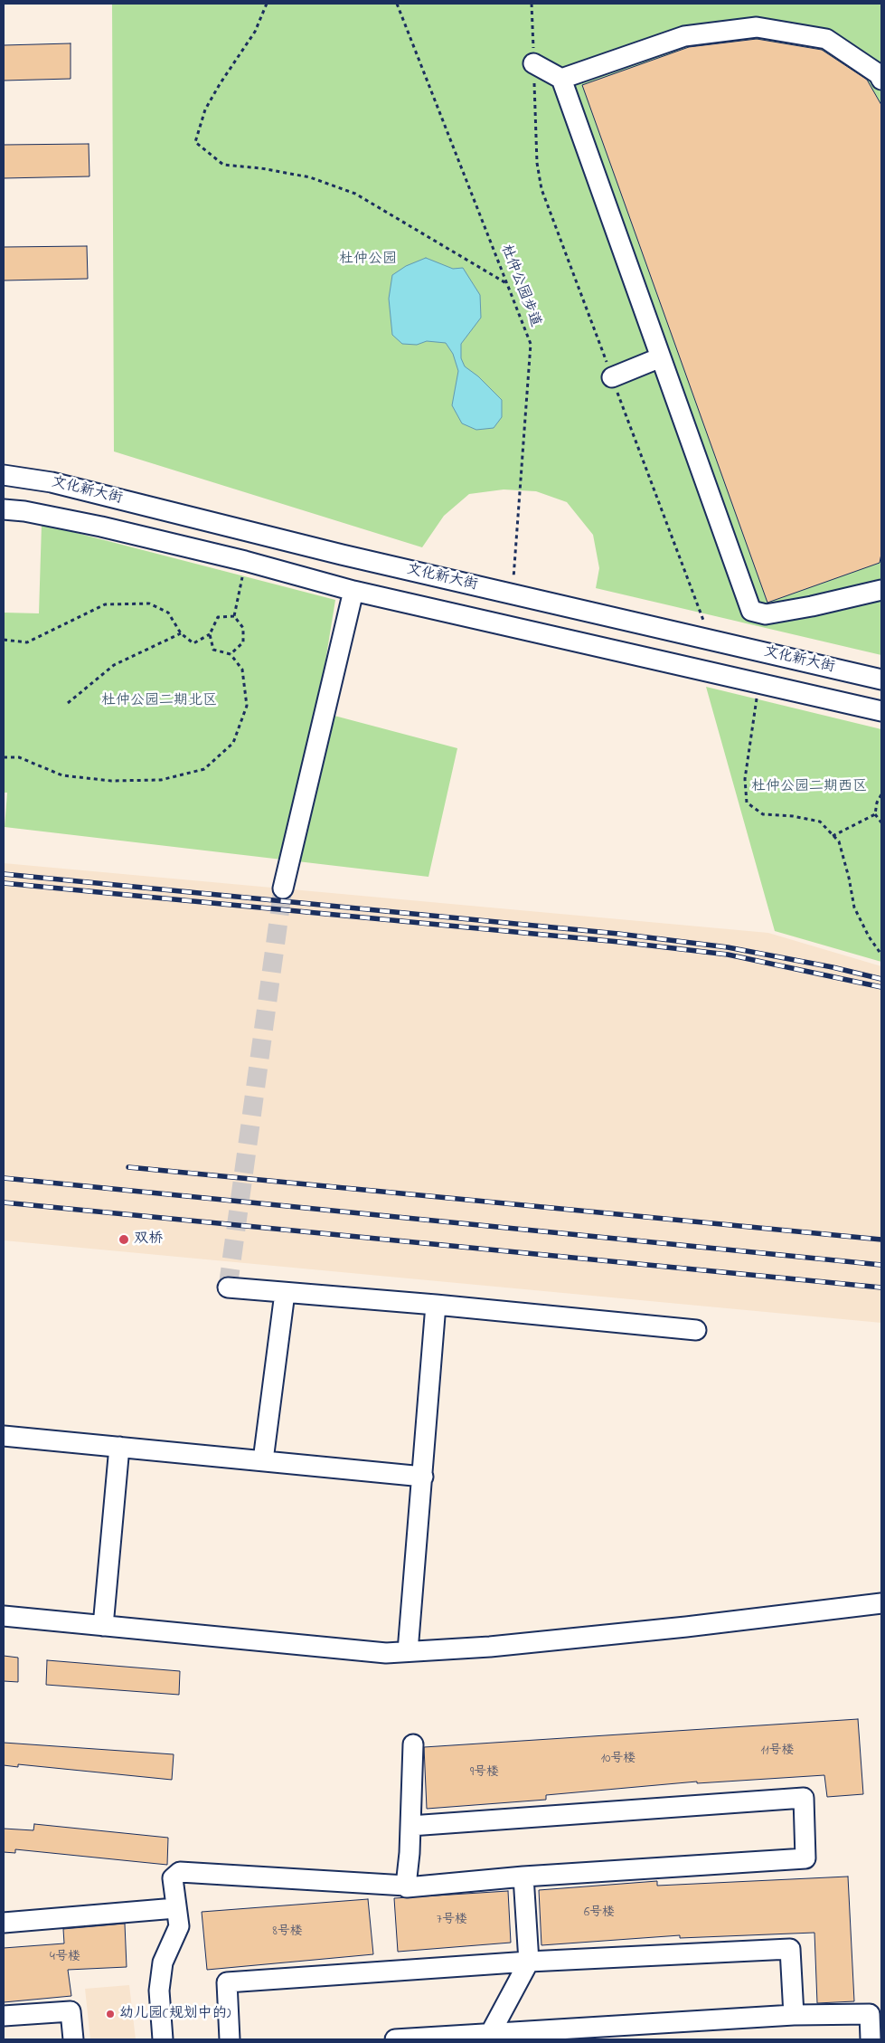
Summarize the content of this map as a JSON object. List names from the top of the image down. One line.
{"streets":{"street":["文化新大街"],"path":["杜仲公园步道"]},"crossings":[["杜仲公园步道","文化新大街"]],"parks":["杜仲公园","杜仲公园二期北区","杜仲公园二期西区"],"places":["双桥","幼儿园(规划中的)"],"house_numbers":["11号楼","10号楼","9号楼","6号楼","7号楼","8号楼","4号楼"]}
